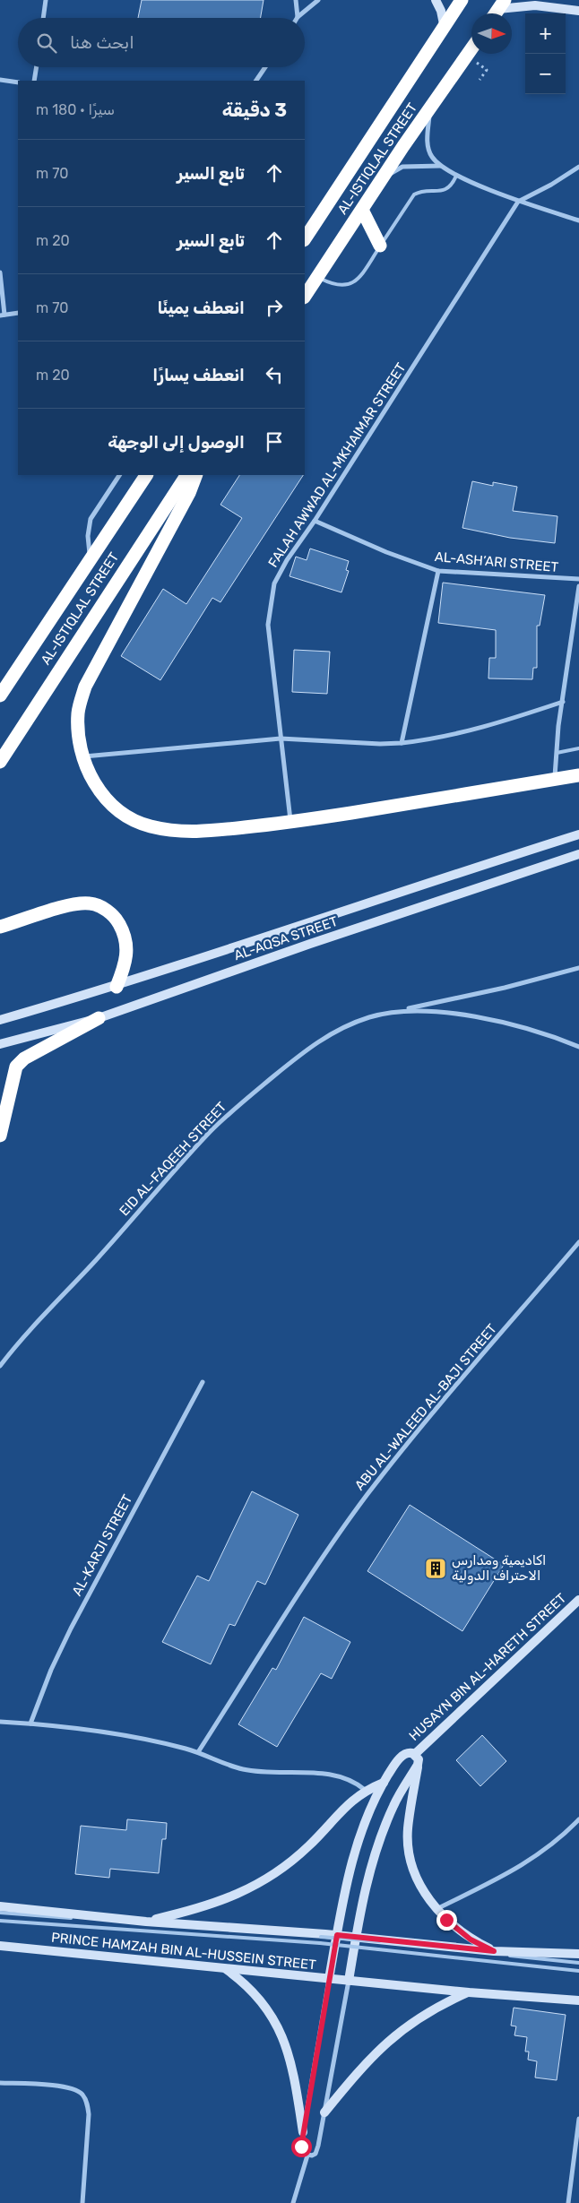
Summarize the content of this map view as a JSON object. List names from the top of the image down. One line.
{"streets":{"highway":["AL-ISTIQLAL STREET"],"main road":["AL-AQSA STREET","HUSAYN BIN AL-HARETH STREET","PRINCE HAMZAH BIN AL-HUSSEIN STREET"],"street":["FALAH AWWAD AL-MKHAIMAR STREET","AL-ASH’ARI STREET","EID AL-FAQEEH STREET","ABU AL-WALEED AL-BAJI STREET","AL-KARJI STREET"]},"crossings":[["FALAH AWWAD AL-MKHAIMAR STREET","AL-ASH’ARI STREET"],["HUSAYN BIN AL-HARETH STREET","PRINCE HAMZAH BIN AL-HUSSEIN STREET"]],"places":{"building":["اكاديمية ومدارس الاحتراف الدولية"]},"north":"right","page":{"map_buttons":["+","−"],"search":"ابحث هنا","heading":["3 دقيقة","سيرًا · 180 m"],"list":[["تابع السير","70 m"],["تابع السير","20 m"],["انعطف يمينًا","70 m"],["انعطف يسارًا","20 m"],"الوصول إلى الوجهة"]}}
